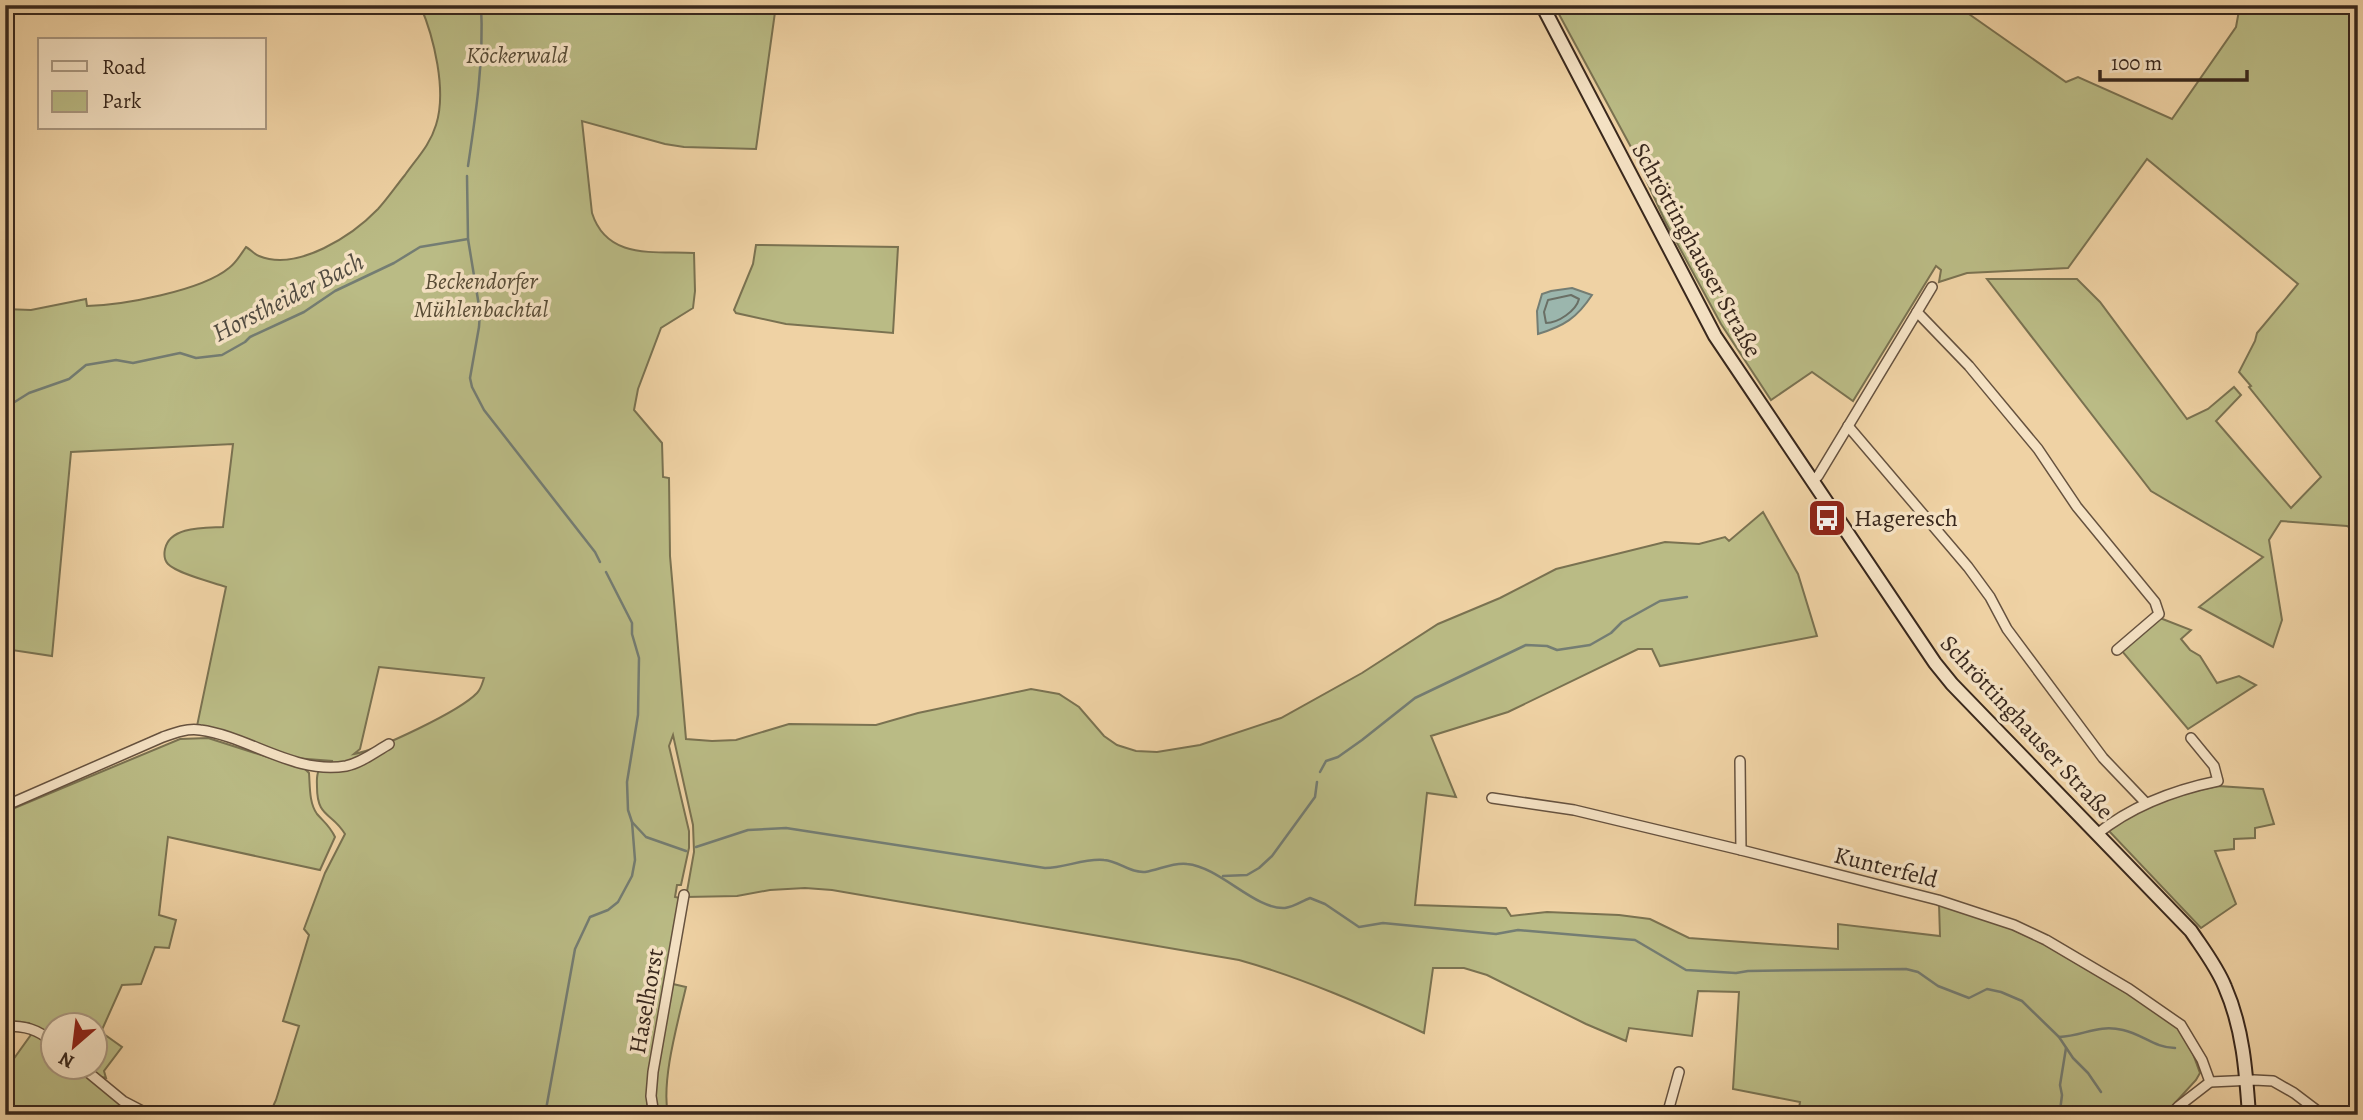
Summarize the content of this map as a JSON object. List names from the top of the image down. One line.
{"streets":{"main road":["Schröttinghauser Straße"],"street":["Kunterfeld","Haselhorst"]},"water":["Horstheider Bach"],"parks":["Köckerwald","Beckendorfer Mühlenbachtal"],"places":{"bus stop":["Hageresch"]},"legend":["Road","Park"],"scale_bar":"100 m","north":"bottom left"}
